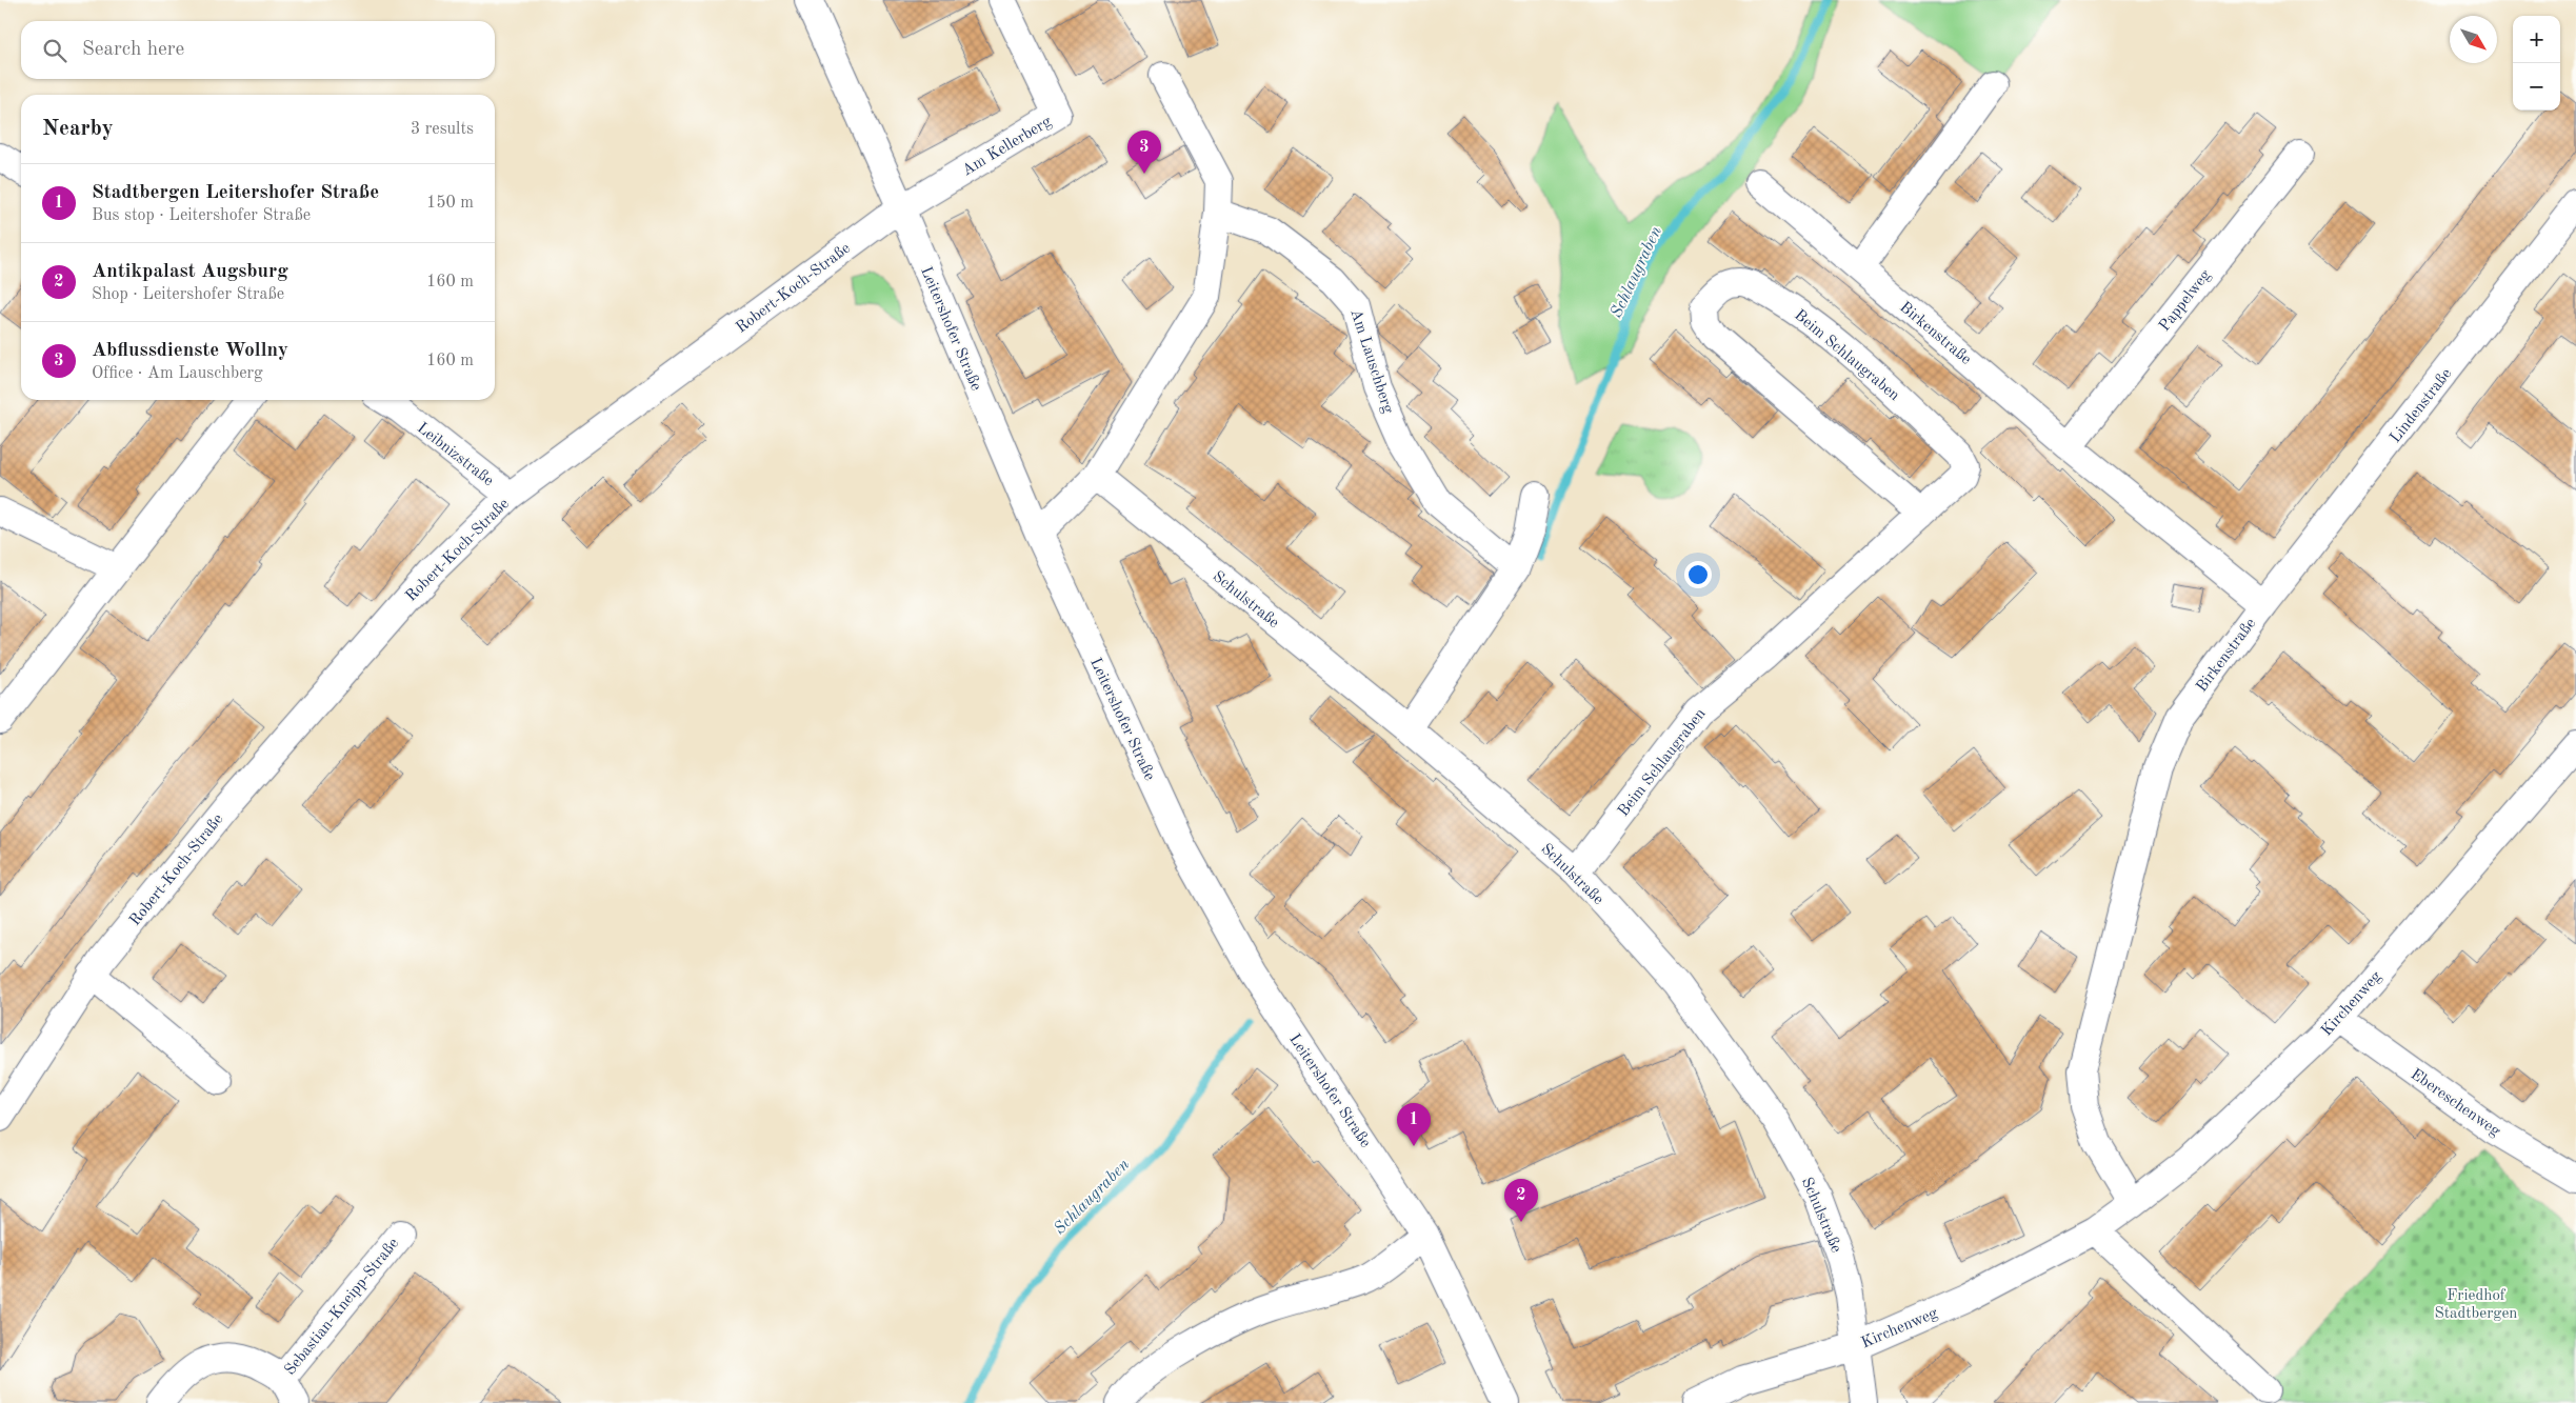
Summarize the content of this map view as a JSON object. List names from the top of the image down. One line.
{"streets":{"street":["Am Kellerberg","Robert-Koch-Straße","Pappelweg","Leitershofer Straße","Birkenstraße","Beim Schlaugraben","Am Lauschberg","Lindenstraße","Leibnizstraße","Schulstraße","Kirchenweg","Ebereschenweg","Sebastian-Kneipp-Straße"]},"crossings":[["Am Kellerberg","Robert-Koch-Straße"],["Am Kellerberg","Leitershofer Straße"],["Robert-Koch-Straße","Leitershofer Straße"],["Robert-Koch-Straße","Leibnizstraße"],["Pappelweg","Birkenstraße"],["Birkenstraße","Lindenstraße"],["Birkenstraße","Kirchenweg"],["Beim Schlaugraben","Schulstraße"],["Schulstraße","Kirchenweg"],["Kirchenweg","Ebereschenweg"]],"water":["Schlaugraben"],"parks":["Friedhof Stadtbergen"],"north":"bottom right","page":{"map_buttons":["+","−"],"search":"Search here","heading":["Nearby","3 results"],"pins":["3","1","2"],"list":[{"mark":"1","name":"Stadtbergen Leitershofer Straße","note":"Bus stop · Leitershofer Straße","value":"150 m"},{"mark":"2","name":"Antikpalast Augsburg","note":"Shop · Leitershofer Straße","value":"160 m"},{"mark":"3","name":"Abflussdienste Wollny","note":"Office · Am Lauschberg","value":"160 m"}]}}
